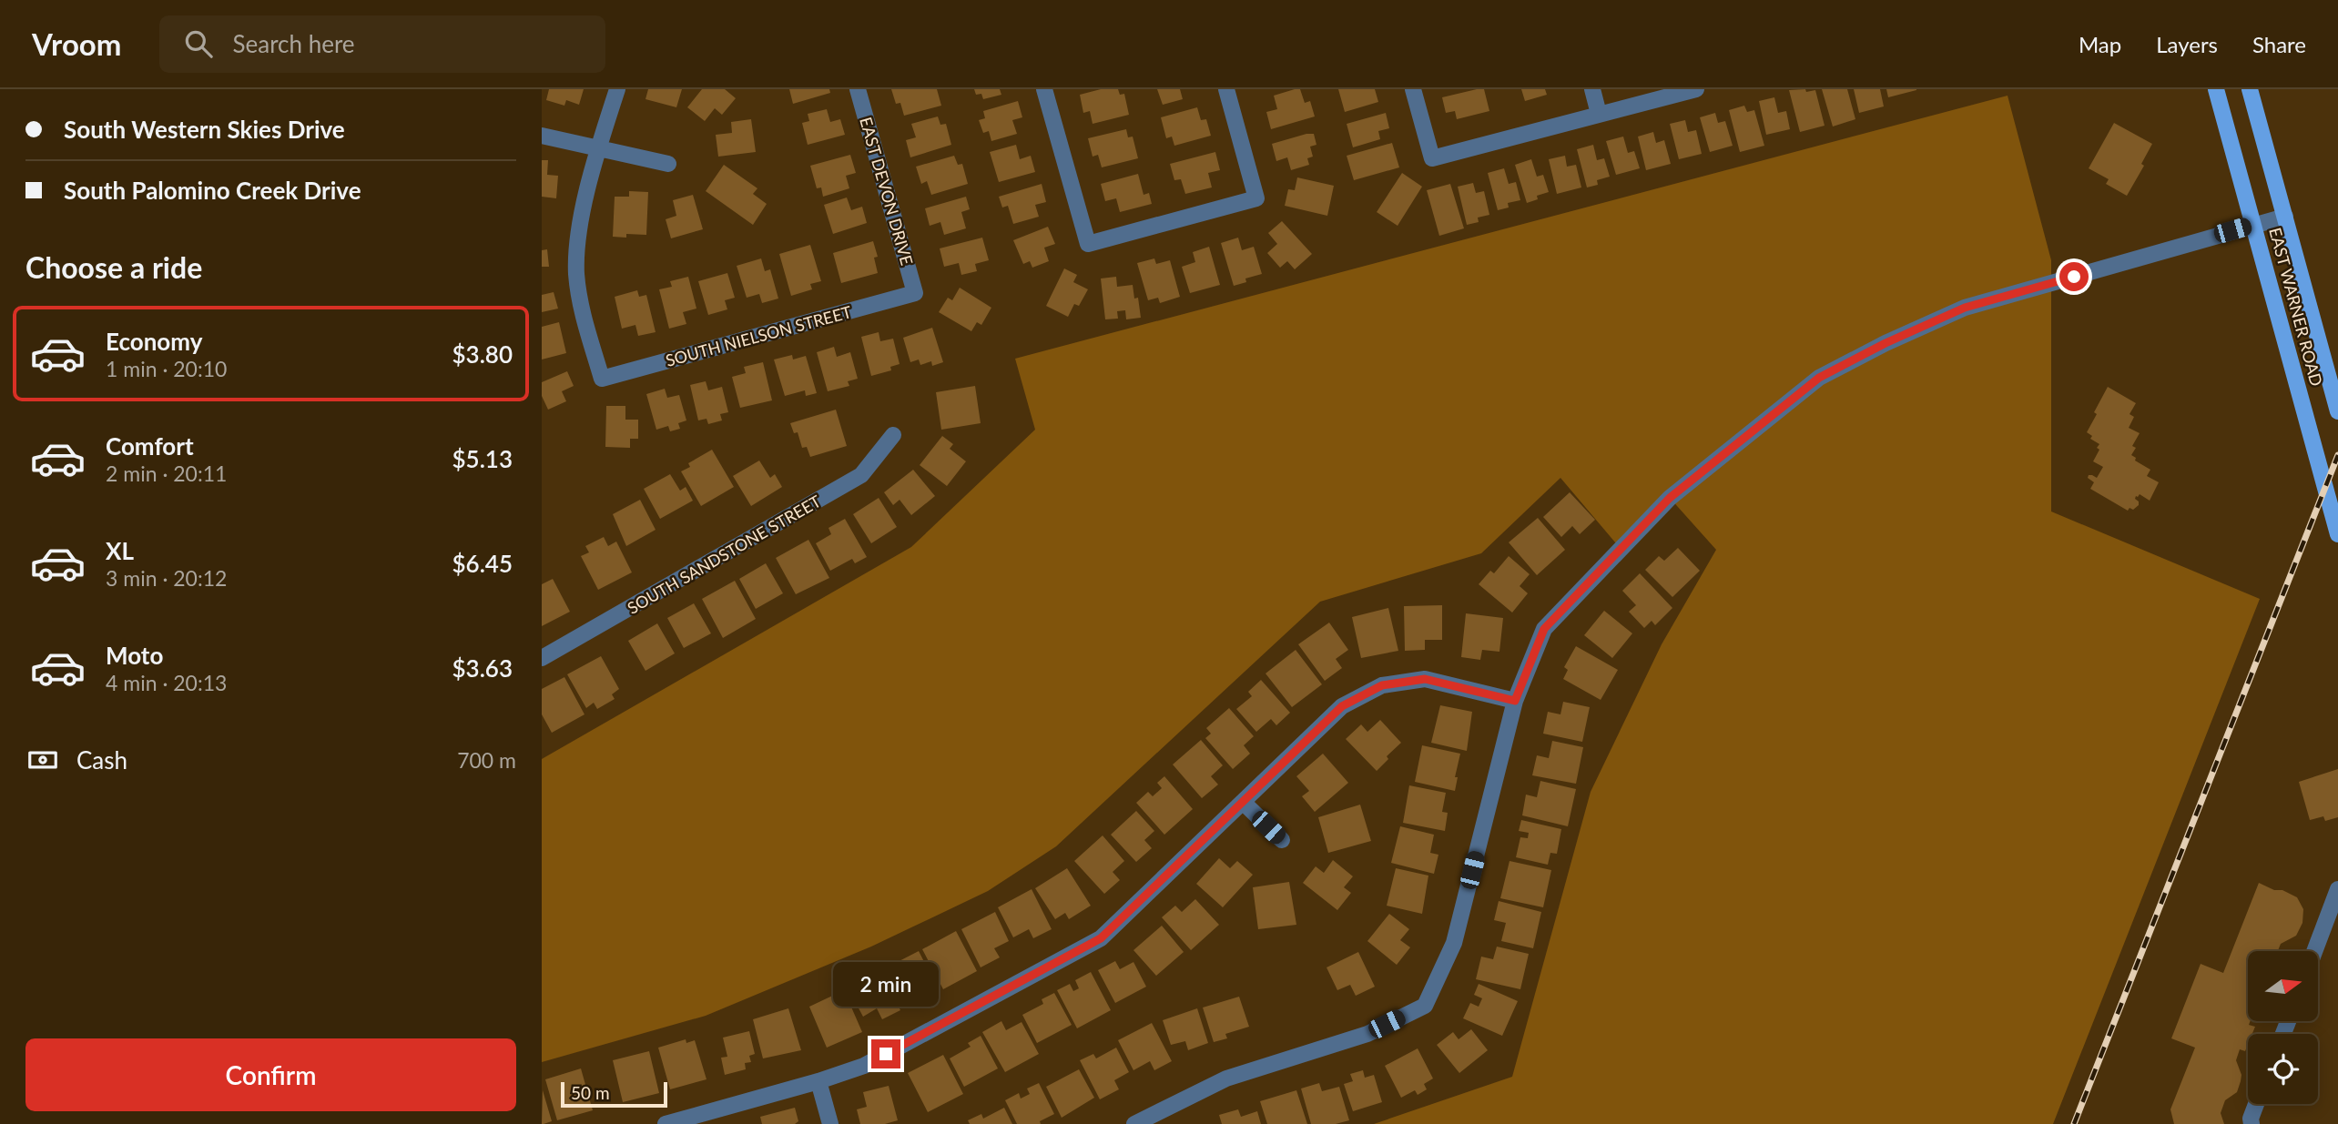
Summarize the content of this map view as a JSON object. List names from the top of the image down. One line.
{"streets":{"main road":["EAST WARNER ROAD"],"street":["EAST DEVON DRIVE","SOUTH NIELSON STREET","SOUTH SANDSTONE STREET"]},"crossings":[["EAST DEVON DRIVE","SOUTH NIELSON STREET"]],"scale_bar":"50 m","north":"right","page":{"header":"Vroom","search":"Search here","nav":["Map","Layers","Share"],"banner":["South Western Skies Drive","South Palomino Creek Drive"],"heading":"Choose a ride","list":[{"name":"Economy","note":"1 min · 20:10","value":"$3.80"},{"name":"Comfort","note":"2 min · 20:11","value":"$5.13"},{"name":"XL","note":"3 min · 20:12","value":"$6.45"},{"name":"Moto","note":"4 min · 20:13","value":"$3.63"}],"pay":["Cash","700 m"],"bubble":"2 min","buttons":"Confirm","scale":"50 m"}}
